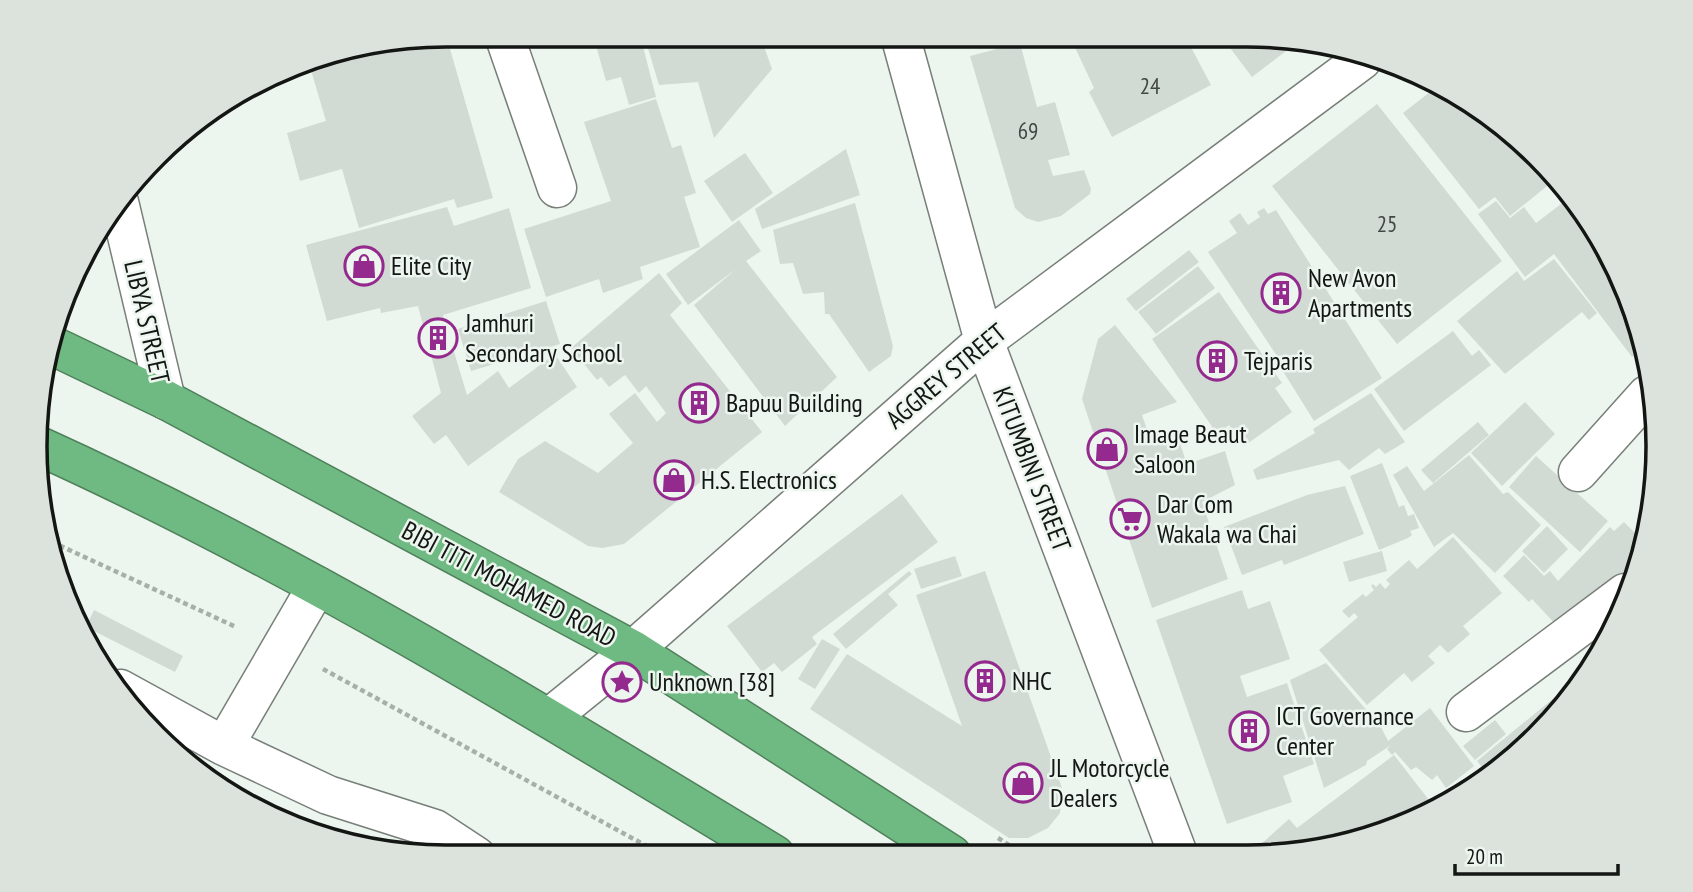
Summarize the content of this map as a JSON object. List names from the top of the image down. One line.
{"streets":{"highway":["BIBI TITI MOHAMED ROAD"],"street":["LIBYA STREET","AGGREY STREET","KITUMBINI STREET"]},"crossings":[["LIBYA STREET","BIBI TITI MOHAMED ROAD"],["AGGREY STREET","KITUMBINI STREET"],["AGGREY STREET","BIBI TITI MOHAMED ROAD"]],"places":{"shop":["Elite City","Image Beaut Saloon","H.S. Electronics","JL Motorcycle Dealers"],"building":["New Avon Apartments","Jamhuri Secondary School","Tejparis","Bapuu Building","NHC","ICT Governance Center"],"supermarket":["Dar Com Wakala wa Chai"],"place":["Unknown [38]"]},"house_numbers":["24","69","25"],"scale_bar":"20 m"}
